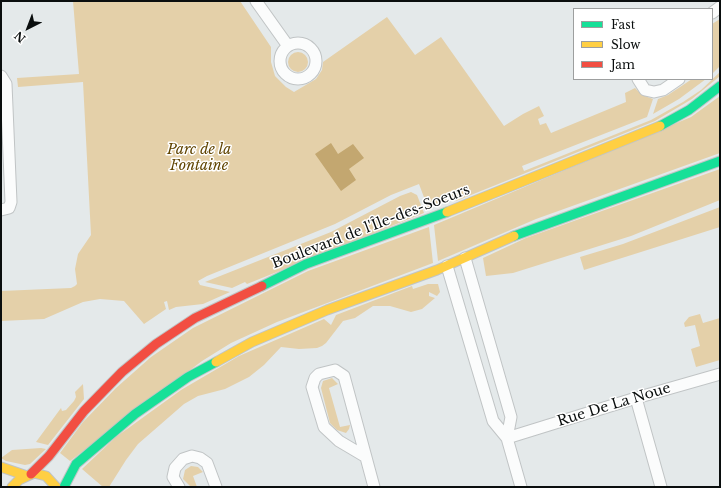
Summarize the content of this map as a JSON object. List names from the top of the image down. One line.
{"streets":{"street":["Boulevard de l'Île-des-Soeurs","Rue De La Noue"]},"parks":["Parc de la Fontaine"],"legend":["Fast","Slow","Jam"],"north":"bottom left"}
